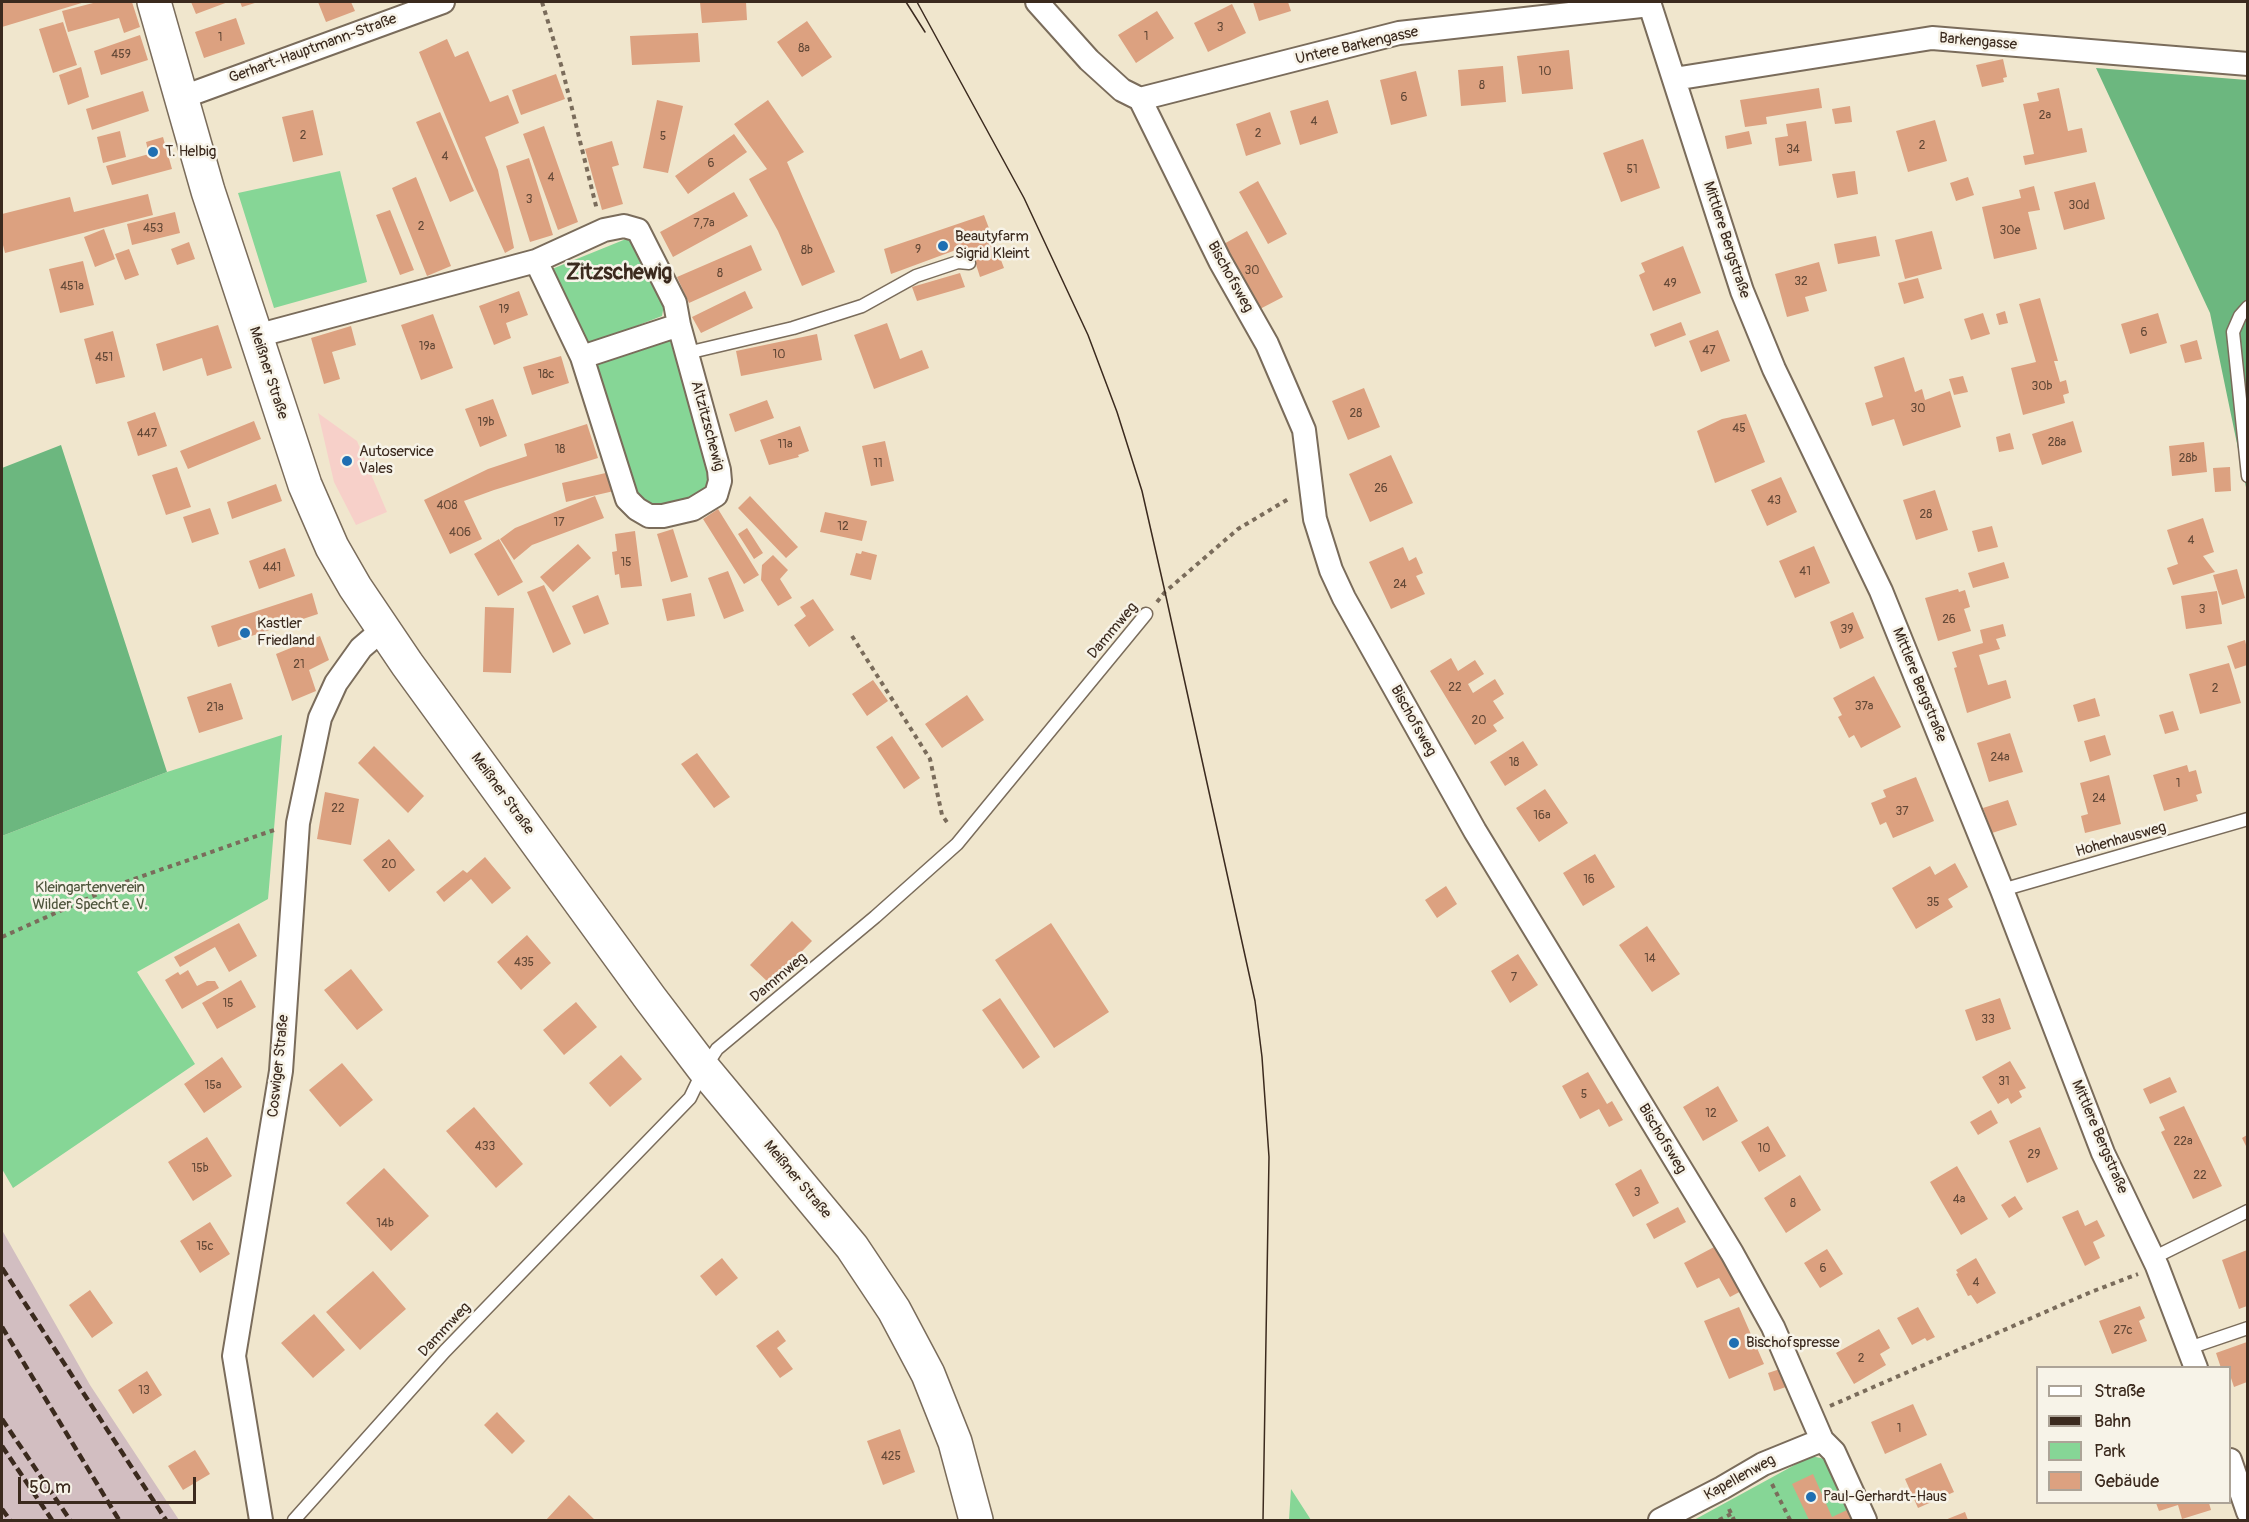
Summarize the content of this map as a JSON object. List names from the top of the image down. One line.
{"streets":{"main road":["Meißner Straße"],"street":["Barkengasse","Untere Barkengasse","Gerhart-Hauptmann-Straße","Mittlere Bergstraße","Bischofsweg","Altzitzschewig","Coswiger Straße","Kapellenweg"],"lane":["Dammweg","Hohenhausweg"]},"crossings":[["Barkengasse","Mittlere Bergstraße"],["Untere Barkengasse","Mittlere Bergstraße"],["Untere Barkengasse","Bischofsweg"],["Gerhart-Hauptmann-Straße","Meißner Straße"],["Mittlere Bergstraße","Hohenhausweg"],["Bischofsweg","Dammweg"],["Bischofsweg","Kapellenweg"],["Meißner Straße","Altzitzschewig"],["Meißner Straße","Dammweg"],["Meißner Straße","Coswiger Straße"]],"districts":["Zitzschewig"],"parks":["Kleingartenverein Wilder Specht e. V."],"places":["T. Helbig","Beautyfarm Sigrid Kleint","Autoservice Vales","Kastler Friedland","Bischofspresse","Paul-Gerhardt-Haus"],"house_numbers":["3","1","1","8a","459","10","8","6","2a","4","2","2","5","2","34","4","6","51","4","3","30d","7,7a","2","453","30e","9","8b","30","8","32","49","451a","19","6","19a","47","10","451","18c","30b","30","28","19b","45","447","28a","11a","18","28b","11","26","43","408","28","17","12","406","4","15","441","41","24","3","26","39","21","22","2","37a","21a","20","24a","18","1","24","22","37","16a","20","16","35","14","435","7","15","33","31","15a","5","12","22a","433","10","29","15b","22","3","4a","8","14b","15c","6","4","27c","2","13","1","425"],"legend":["Straße","Bahn","Park","Gebäude"],"scale_bar":"50 m"}
